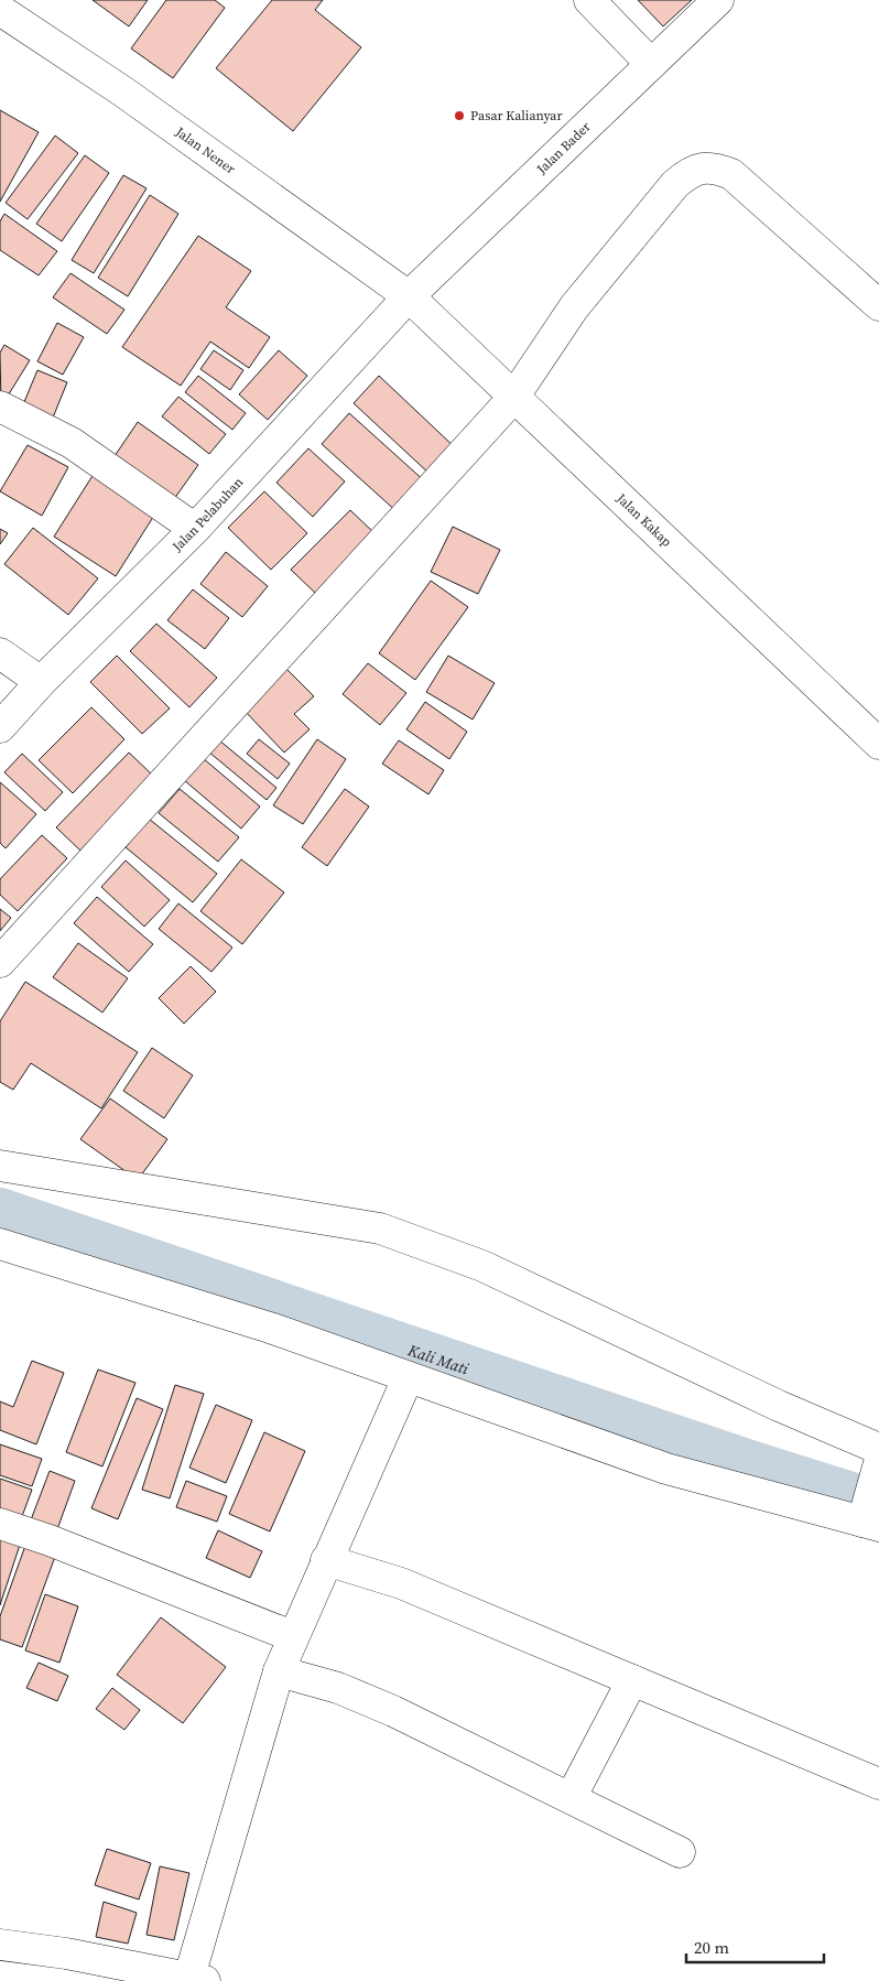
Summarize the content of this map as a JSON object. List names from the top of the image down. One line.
{"streets":{"street":["Jalan Bader","Jalan Nener","Jalan Pelabuhan","Jalan Kakap"]},"crossings":[["Jalan Bader","Jalan Nener"],["Jalan Bader","Jalan Pelabuhan"],["Jalan Bader","Jalan Kakap"],["Jalan Nener","Jalan Pelabuhan"],["Jalan Nener","Jalan Kakap"],["Jalan Pelabuhan","Jalan Kakap"]],"water":["Kali Mati"],"places":["Pasar Kalianyar"],"scale_bar":"20 m"}
